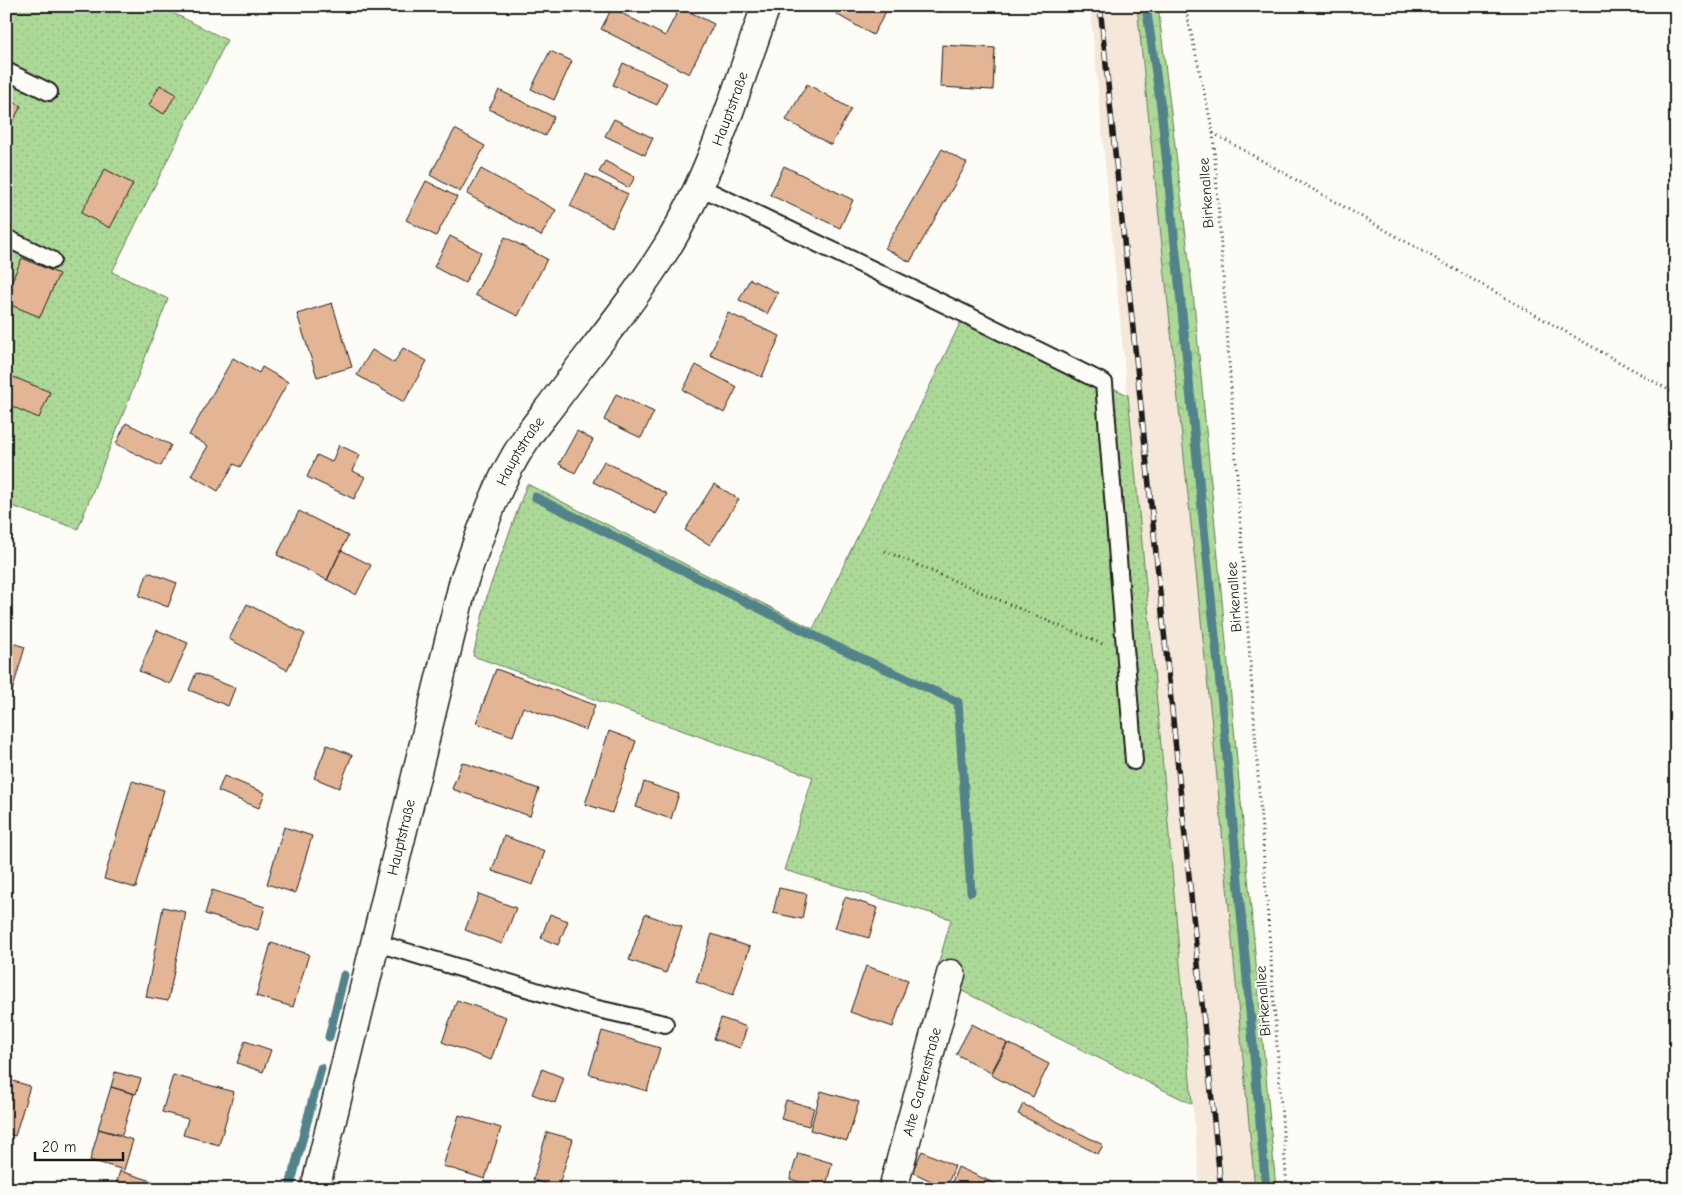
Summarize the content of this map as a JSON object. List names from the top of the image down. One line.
{"streets":{"street":["Hauptstraße","Alte Gartenstraße"],"path":["Birkenallee"]},"scale_bar":"20 m"}
